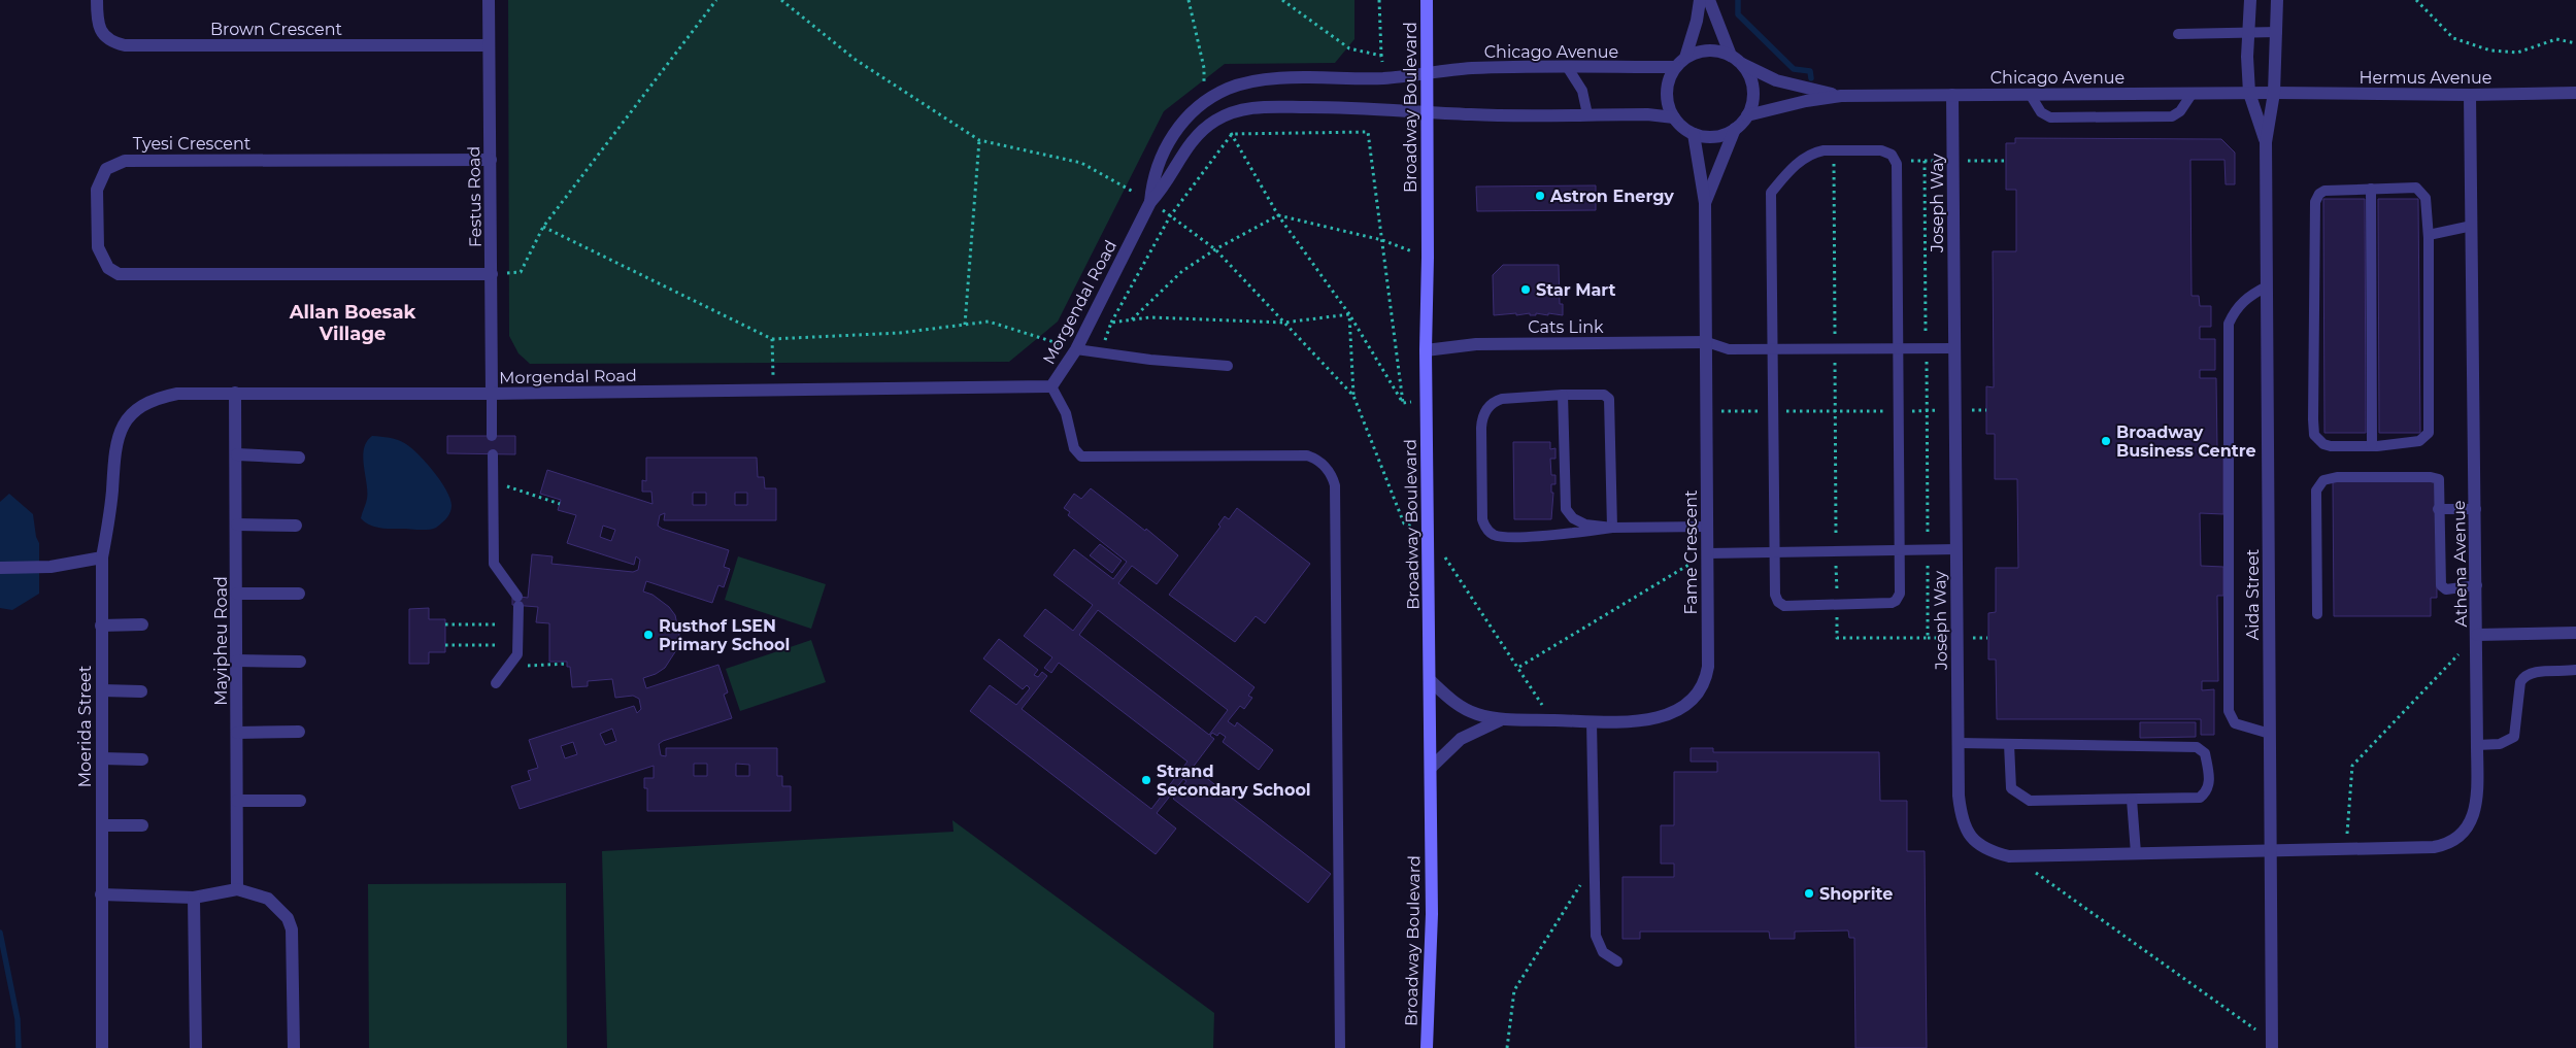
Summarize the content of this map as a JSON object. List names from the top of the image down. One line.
{"streets":{"main road":["Broadway Boulevard"],"street":["Brown Crescent","Chicago Avenue","Hermus Avenue","Tyesi Crescent","Festus Road","Joseph Way","Morgendal Road","Cats Link","Fame Crescent","Athena Avenue","Aida Street","Mayipheu Road","Moerida Street"]},"crossings":[["Brown Crescent","Festus Road"],["Chicago Avenue","Hermus Avenue"],["Chicago Avenue","Broadway Boulevard"],["Chicago Avenue","Joseph Way"],["Chicago Avenue","Morgendal Road"],["Chicago Avenue","Fame Crescent"],["Chicago Avenue","Aida Street"],["Hermus Avenue","Athena Avenue"],["Hermus Avenue","Aida Street"],["Broadway Boulevard","Morgendal Road"],["Broadway Boulevard","Cats Link"],["Broadway Boulevard","Fame Crescent"],["Tyesi Crescent","Festus Road"],["Festus Road","Morgendal Road"],["Joseph Way","Athena Avenue"],["Joseph Way","Aida Street"],["Morgendal Road","Mayipheu Road"],["Morgendal Road","Moerida Street"],["Cats Link","Fame Crescent"],["Athena Avenue","Aida Street"]],"districts":["Allan Boesak Village"],"places":["Astron Energy","Star Mart","Broadway Business Centre","Rusthof LSEN Primary School","Strand Secondary School","Shoprite"]}
